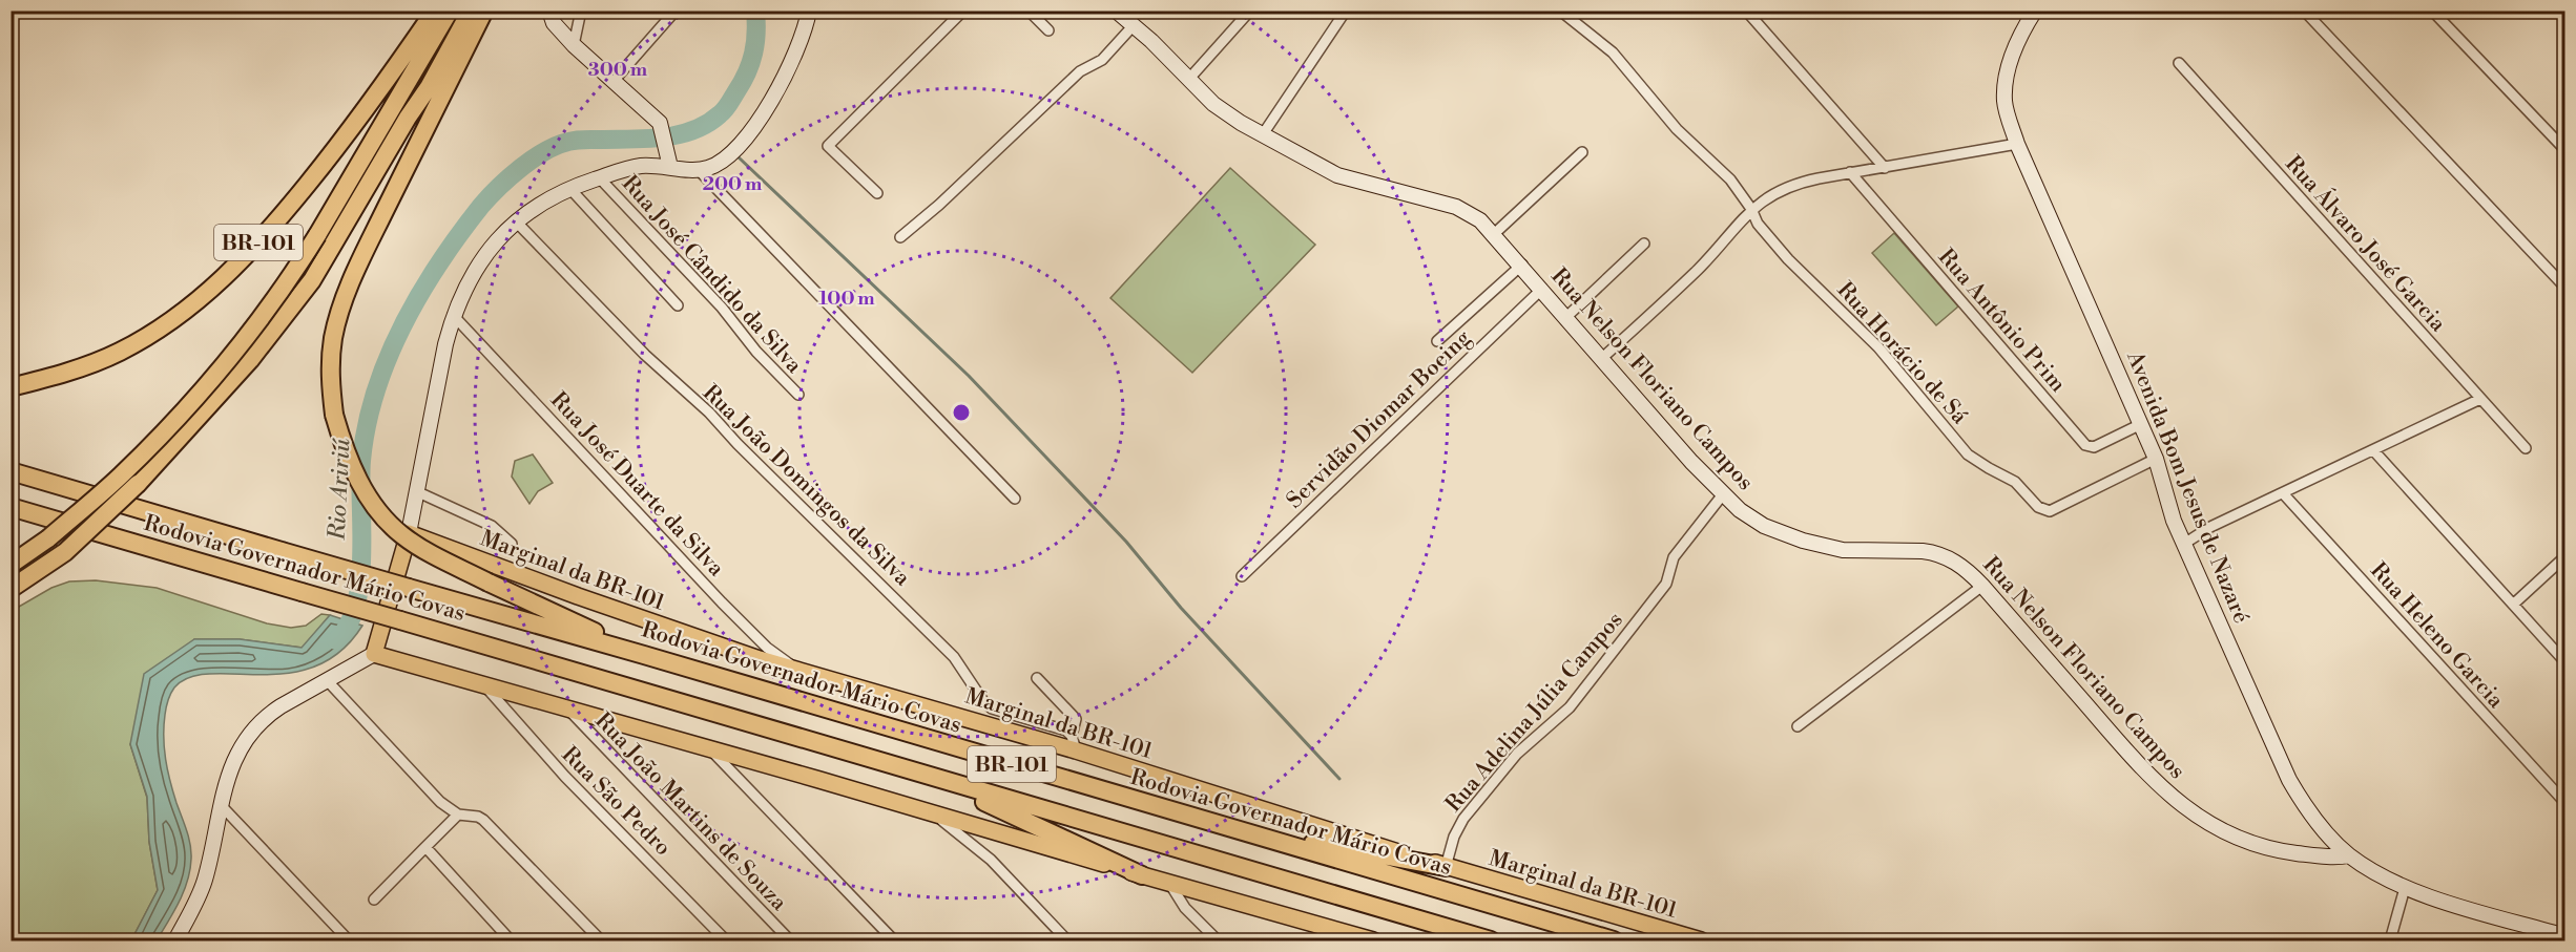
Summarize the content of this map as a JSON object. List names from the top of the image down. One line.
{"streets":{"highway":["BR-101","Rodovia Governador Mário Covas"],"main road":["Marginal da BR-101"],"street":["Rua Álvaro José Garcia","Rua José Cândido da Silva","Rua Antônio Prim","Rua Horácio de Sá","Rua Nelson Floriano Campos","Servidão Diomar Boeing","Rua José Duarte da Silva","Rua João Domingos da Silva","Avenida Bom Jesus de Nazaré","Rua Heleno Garcia","Rua Adelina Júlia Campos","Rua São Pedro","Rua João Martins de Souza"]},"crossings":[["Rua Antônio Prim","Avenida Bom Jesus de Nazaré"],["Rua Horácio de Sá","Avenida Bom Jesus de Nazaré"],["Rua Nelson Floriano Campos","Servidão Diomar Boeing"],["Rua Nelson Floriano Campos","Avenida Bom Jesus de Nazaré"],["Rua Nelson Floriano Campos","Rua Adelina Júlia Campos"],["Rua José Duarte da Silva","Marginal da BR-101"],["Rua João Domingos da Silva","Marginal da BR-101"],["Marginal da BR-101","Rua Adelina Júlia Campos"]],"water":["Rio Aririú"],"rings":["300 m","200 m","100 m"]}
